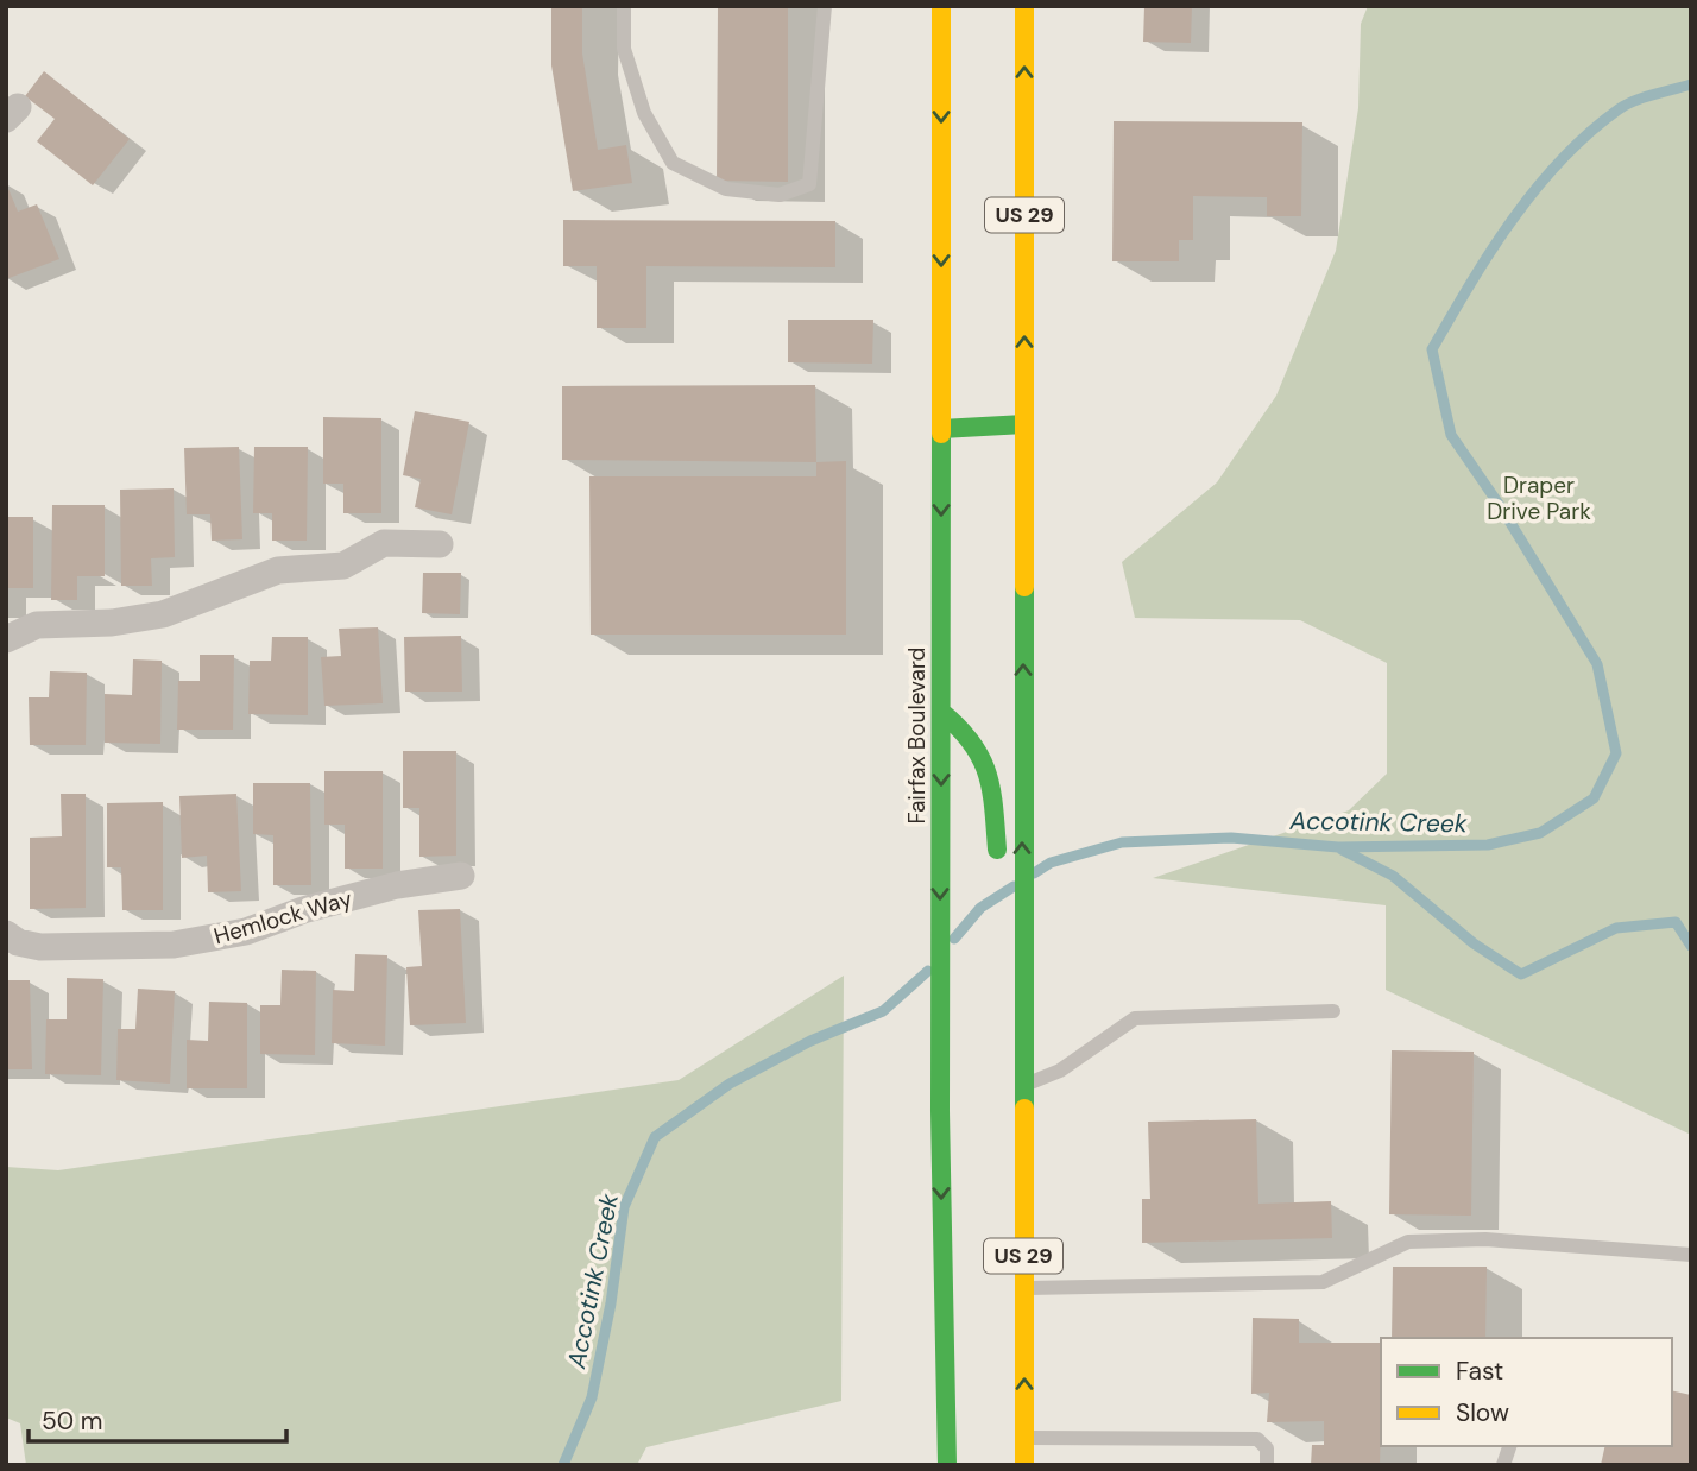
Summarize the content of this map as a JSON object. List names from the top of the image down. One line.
{"streets":{"main road":["US 29","Fairfax Boulevard"],"street":["Hemlock Way"]},"water":["Accotink Creek"],"parks":["Draper Drive Park"],"legend":["Fast","Slow"],"scale_bar":"50 m"}
